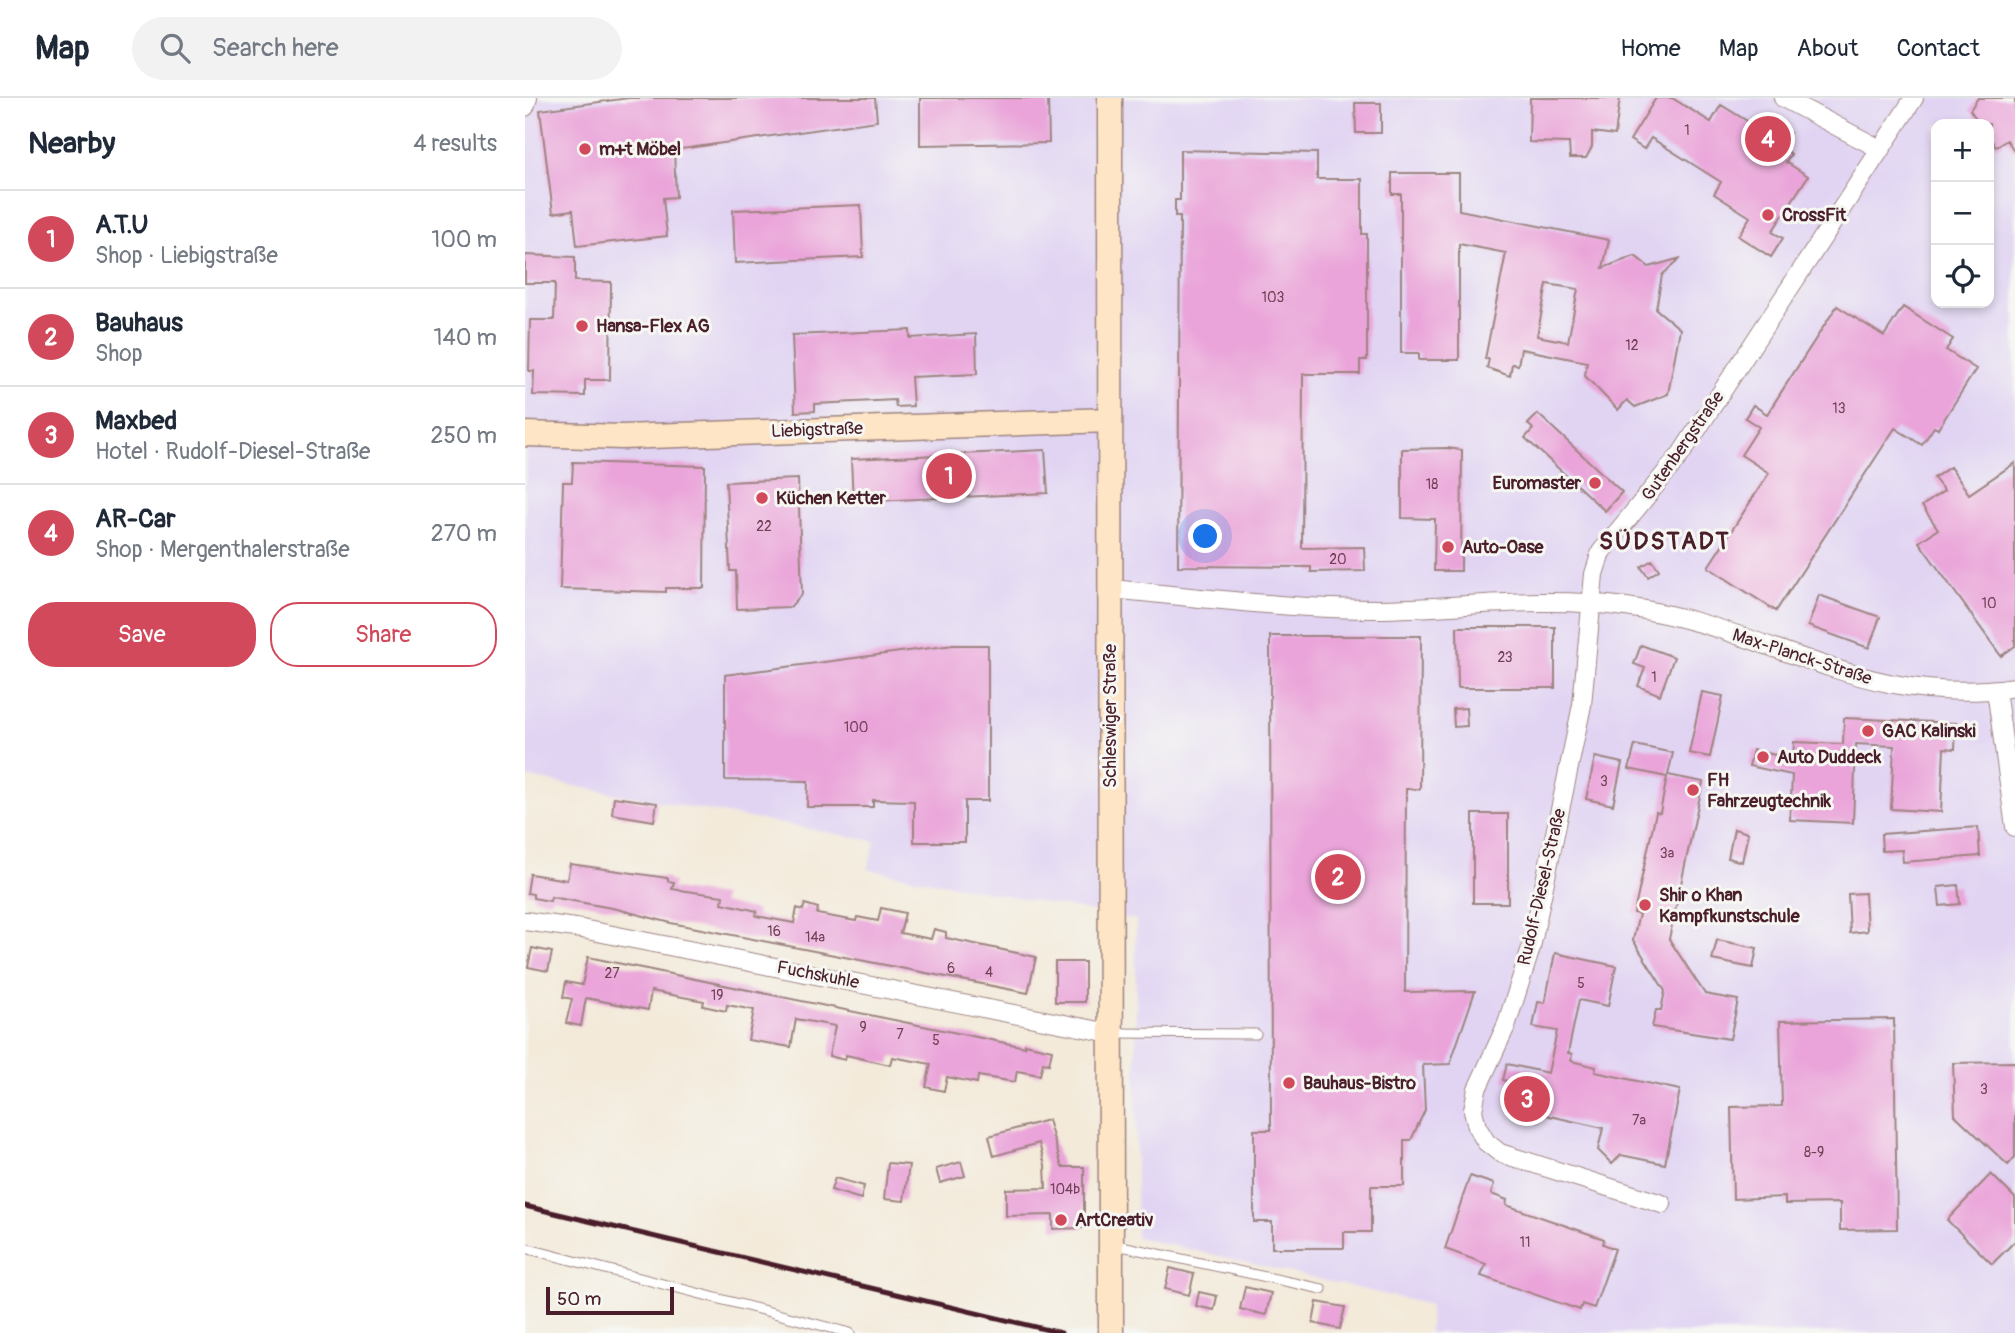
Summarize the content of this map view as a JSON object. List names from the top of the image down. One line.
{"streets":{"main road":["Liebigstraße","Schleswiger Straße"],"street":["Gutenbergstraße","Max-Planck-Straße","Rudolf-Diesel-Straße","Fuchskuhle"]},"crossings":[["Liebigstraße","Schleswiger Straße"],["Gutenbergstraße","Max-Planck-Straße"],["Gutenbergstraße","Rudolf-Diesel-Straße"],["Max-Planck-Straße","Rudolf-Diesel-Straße"],["Schleswiger Straße","Fuchskuhle"]],"districts":["SÜDSTADT"],"places":["m+t Möbel","CrossFit","Hansa-Flex AG","Euromaster","Küchen Ketter","Auto-Oase","GAC Kalinski","Auto Duddeck","FH Fahrzeugtechnik","Shir o Khan Kampfkunstschule","Bauhaus-Bistro","ArtCreativ"],"house_numbers":["1","103","12","13","18","22","20","10","23","1","100","3","3a","16","14a","6","4","27","5","19","9","7","5","3","7a","8-9","104b","11"],"scale_bar":"50 m","page":{"header":"Map","search":"Search here","nav":["Home","Map","About","Contact"],"heading":["Nearby","4 results"],"pins":["4","1","2","3"],"map_buttons":["+","−"],"list":[{"mark":"1","name":"A.T.U","note":"Shop · Liebigstraße","value":"100 m"},{"mark":"2","name":"Bauhaus","note":"Shop","value":"140 m"},{"mark":"3","name":"Maxbed","note":"Hotel · Rudolf-Diesel-Straße","value":"250 m"},{"mark":"4","name":"AR-Car","note":"Shop · Mergenthalerstraße","value":"270 m"}],"buttons":["Save","Share"],"scale":"50 m"}}
